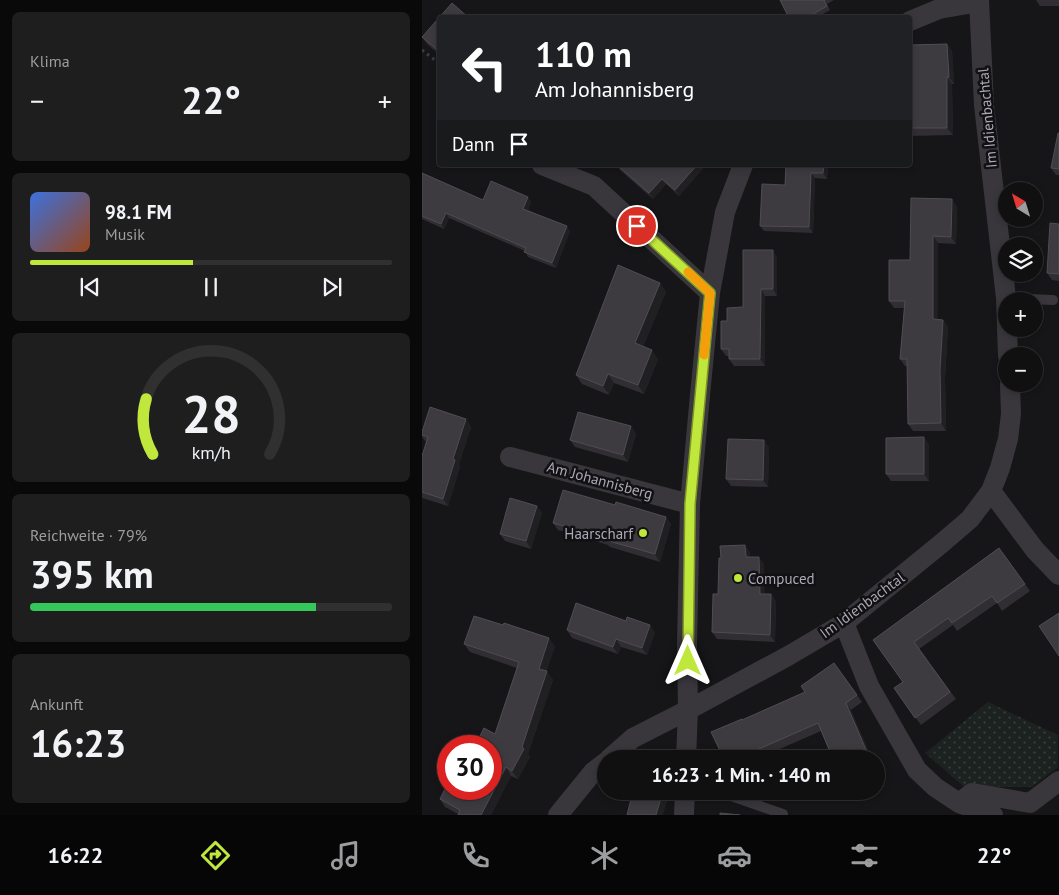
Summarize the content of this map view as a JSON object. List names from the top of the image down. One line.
{"streets":{"street":["Im Idienbachtal","Am Johannisberg"]},"places":["Haarscharf","Compuced"],"north":"top left","page":{"tile":["Klima",["Reichweite · 79%","395 km"],["Ankunft","16:23"]],"turn":["110 m","Am Johannisberg"],"heat":["−","22°","+"],"then":"Dann","map_buttons":["+","−"],"song":["98.1 FM","Musik"],"limit":"30","trip":"16:23 · 1 Min. · 140 m","tabs":["16:22","22°"],"gauge":["28","km/h"]}}
